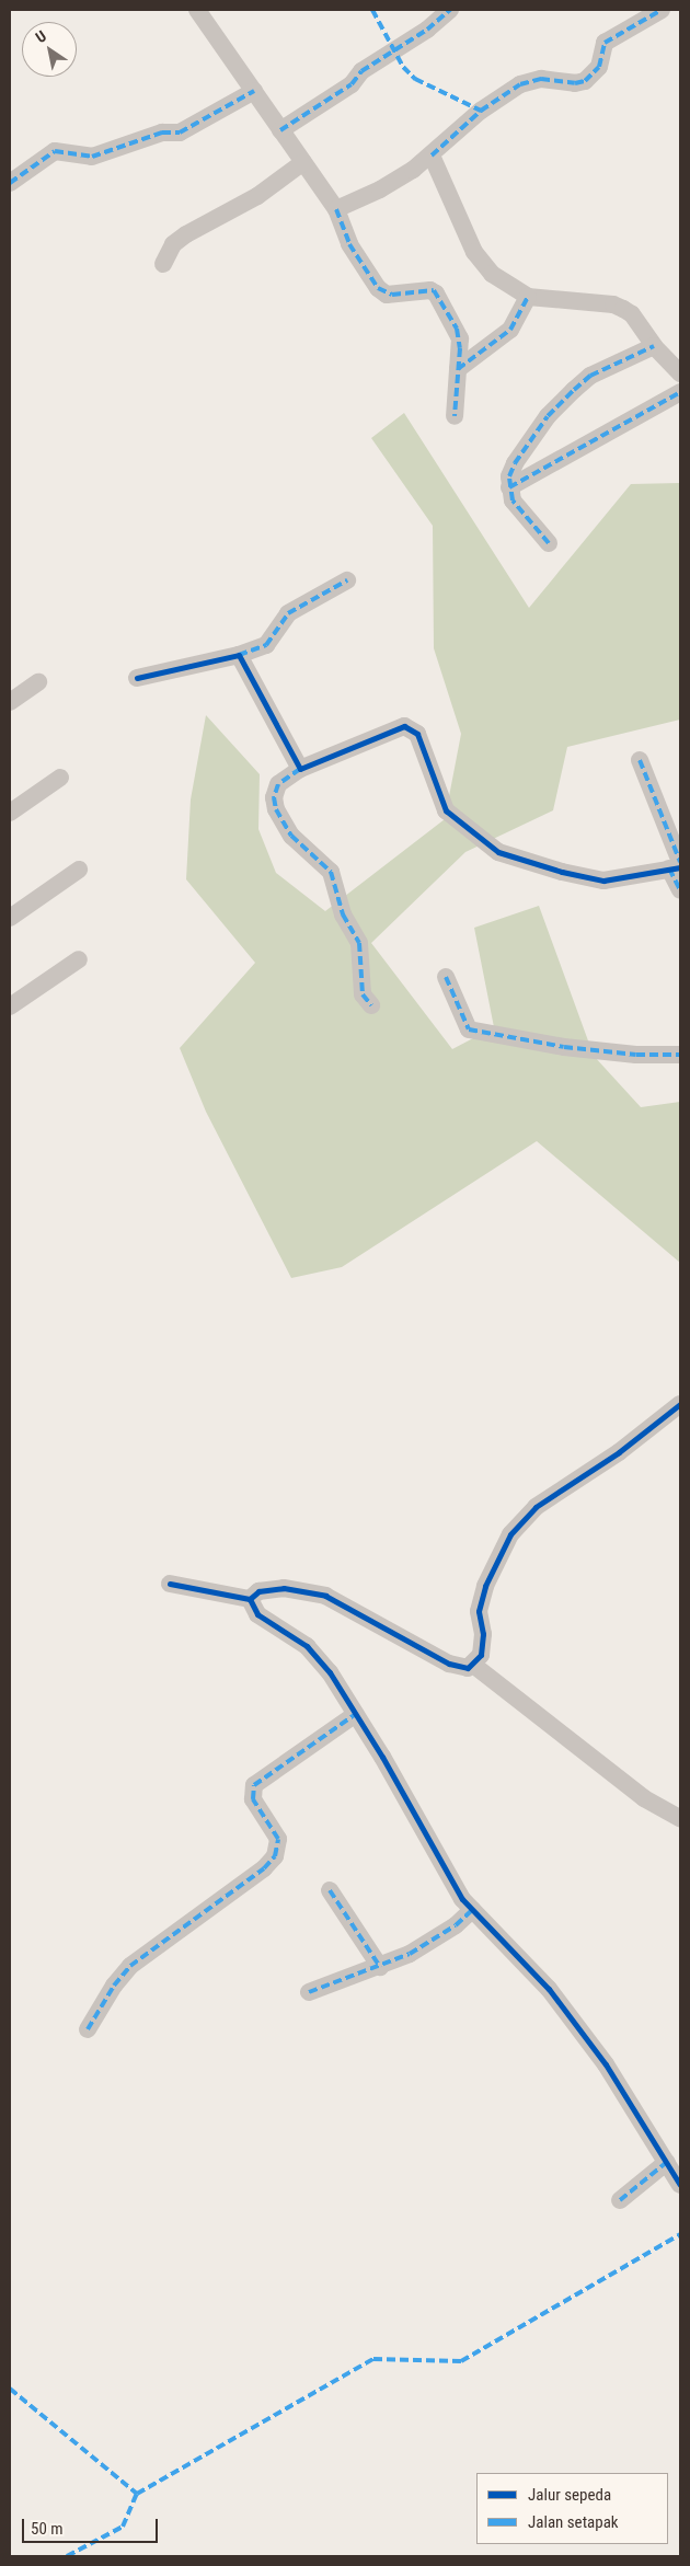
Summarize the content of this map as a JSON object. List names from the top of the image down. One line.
{"legend":["Jalur sepeda","Jalan setapak"],"scale_bar":"50 m","north":"top left"}
